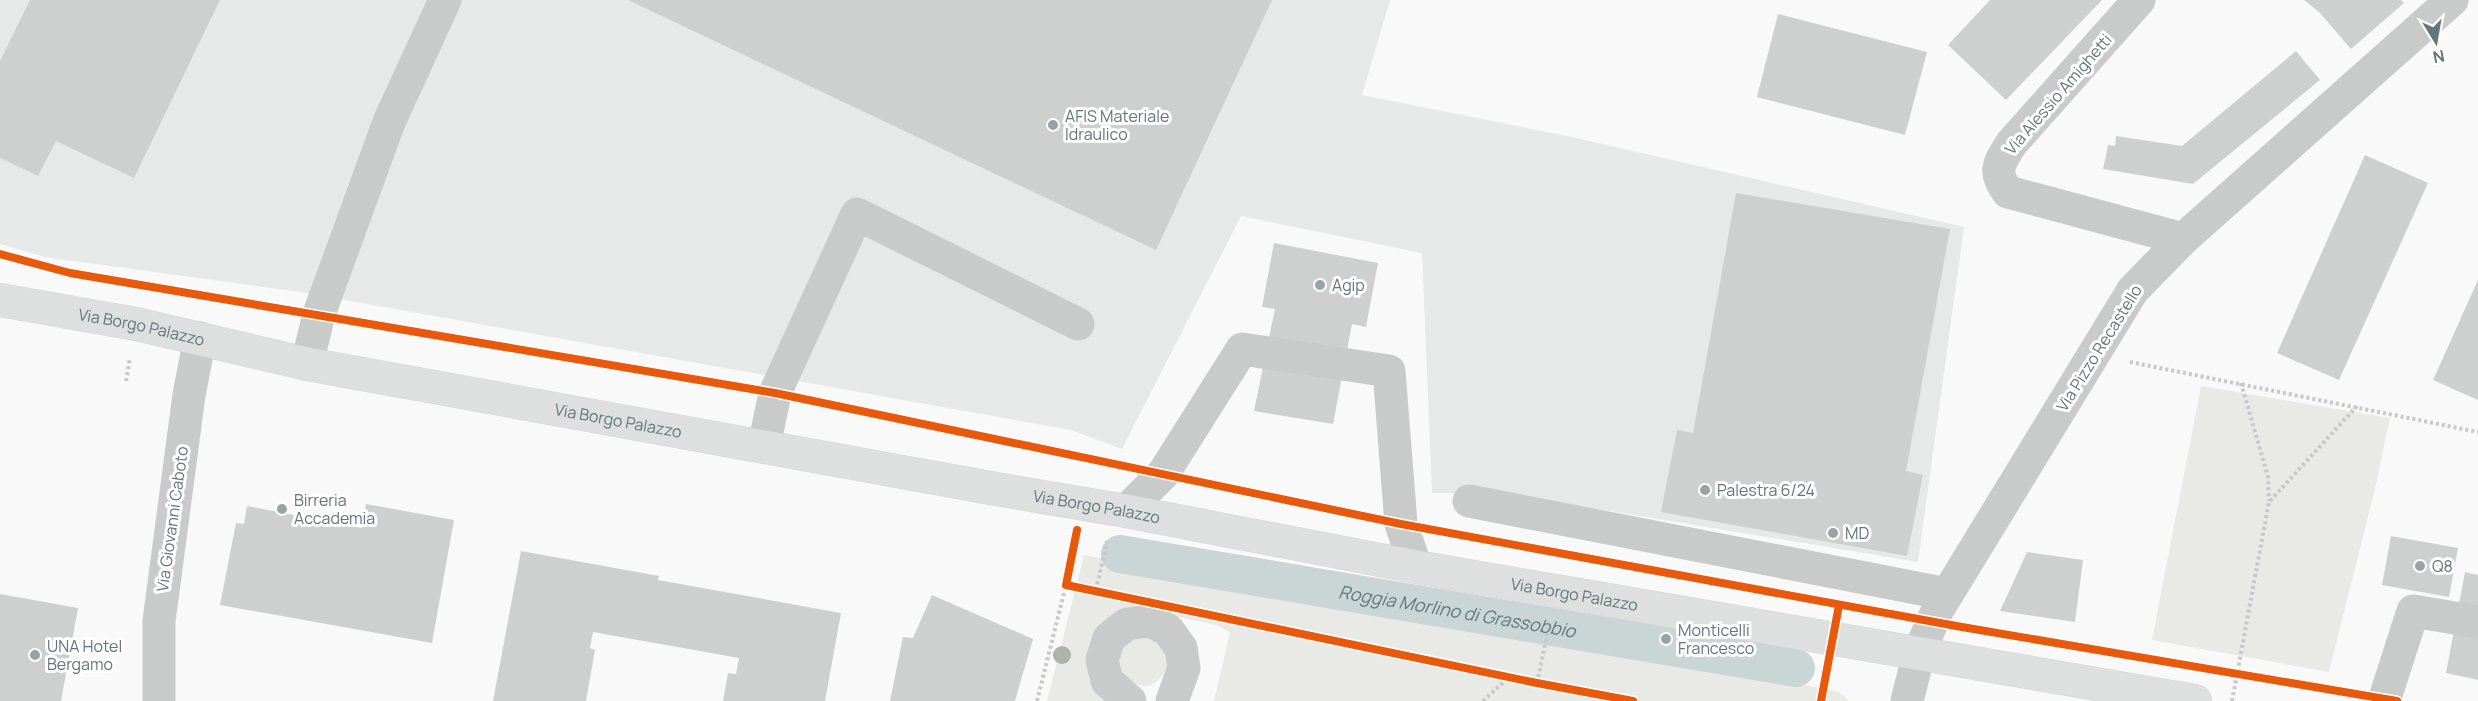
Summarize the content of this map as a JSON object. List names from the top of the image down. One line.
{"streets":{"main road":["Via Borgo Palazzo"],"street":["Via Alessio Amighetti","Via Pizzo Recastello","Via Giovanni Caboto"]},"crossings":[["Via Alessio Amighetti","Via Pizzo Recastello"],["Via Borgo Palazzo","Via Pizzo Recastello"],["Via Borgo Palazzo","Via Giovanni Caboto"]],"water":["Roggia Morlino di Grassobbio"],"places":["AFIS Materiale Idraulico","Agip","Palestra 6/24","Birreria Accademia","MD","Q8","Monticelli Francesco","UNA Hotel Bergamo"],"north":"bottom"}
